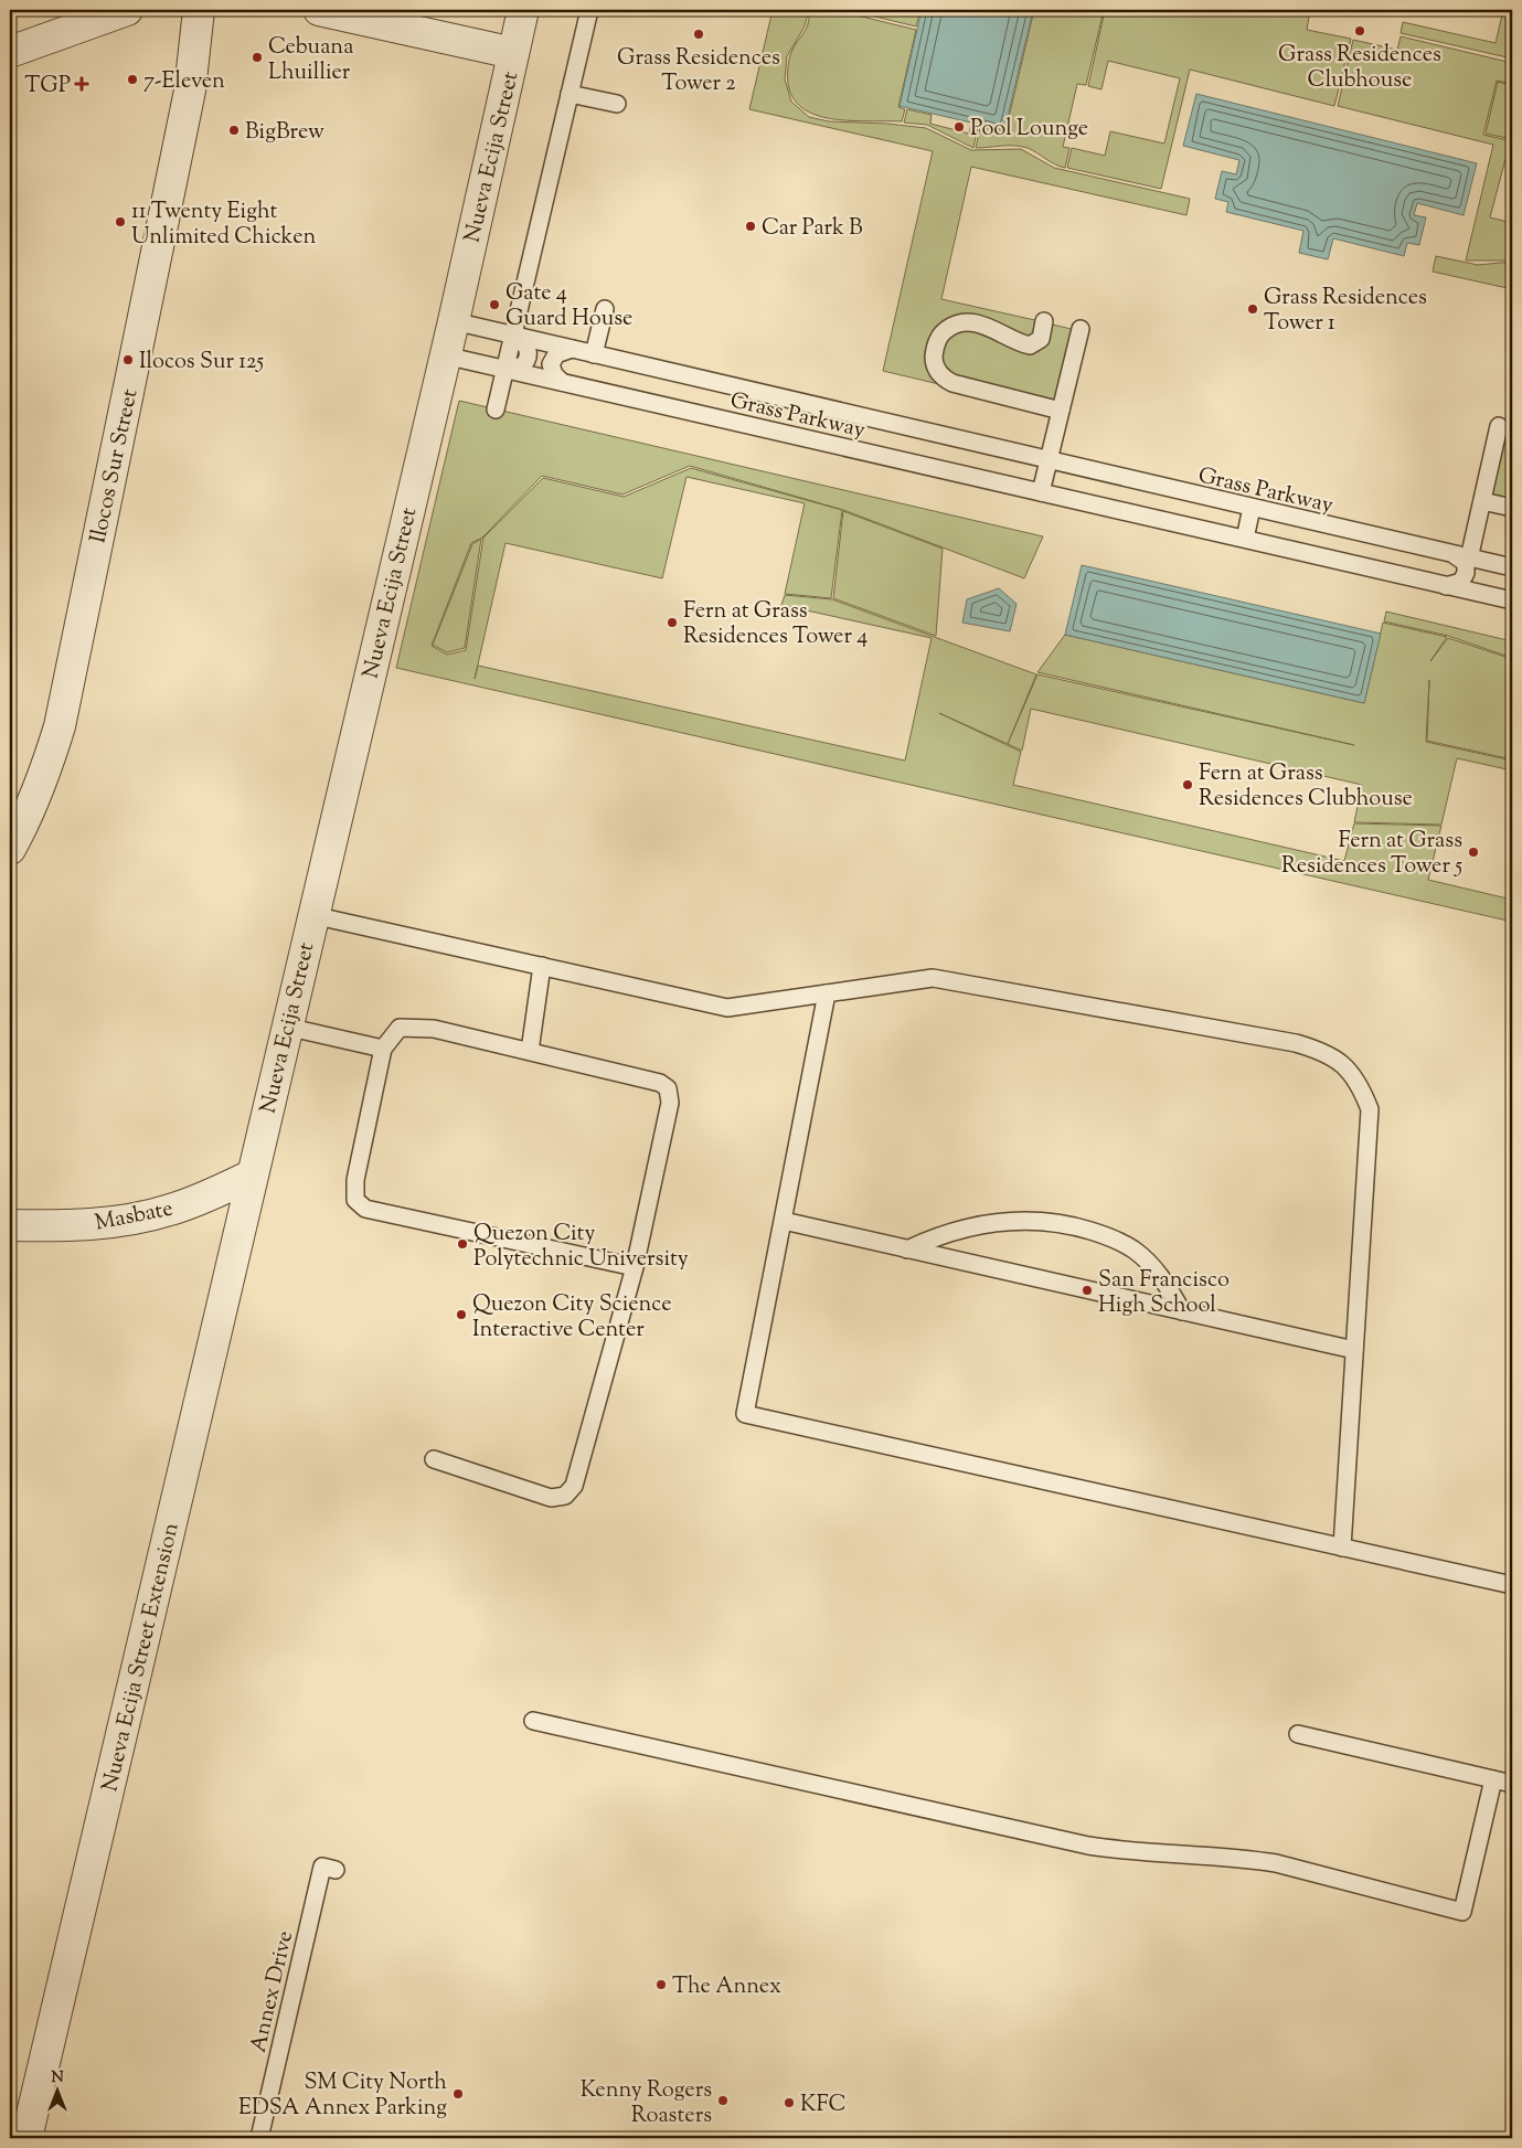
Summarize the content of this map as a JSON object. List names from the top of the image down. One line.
{"streets":{"street":["Nueva Ecija Street","Ilocos Sur Street","Masbate","Nueva Ecija Street Extension"],"lane":["Grass Parkway","Annex Drive"]},"crossings":[["Nueva Ecija Street","Grass Parkway"],["Nueva Ecija Street","Masbate"],["Nueva Ecija Street","Nueva Ecija Street Extension"],["Masbate","Nueva Ecija Street Extension"]],"places":{"other":["Grass Residences Clubhouse","Grass Residences Tower 2","Cebuana Lhuillier","7-Eleven","Pool Lounge","BigBrew","11 Twenty Eight Unlimited Chicken","Car Park B","Gate 4 Guard House","Grass Residences Tower 1","Ilocos Sur 125","Fern at Grass Residences Tower 4","Fern at Grass Residences Clubhouse","Fern at Grass Residences Tower 5","Quezon City Polytechnic University","San Francisco High School","Quezon City Science Interactive Center","The Annex","SM City North EDSA Annex Parking","Kenny Rogers Roasters","KFC"],"health":["TGP"]},"north":"top"}
